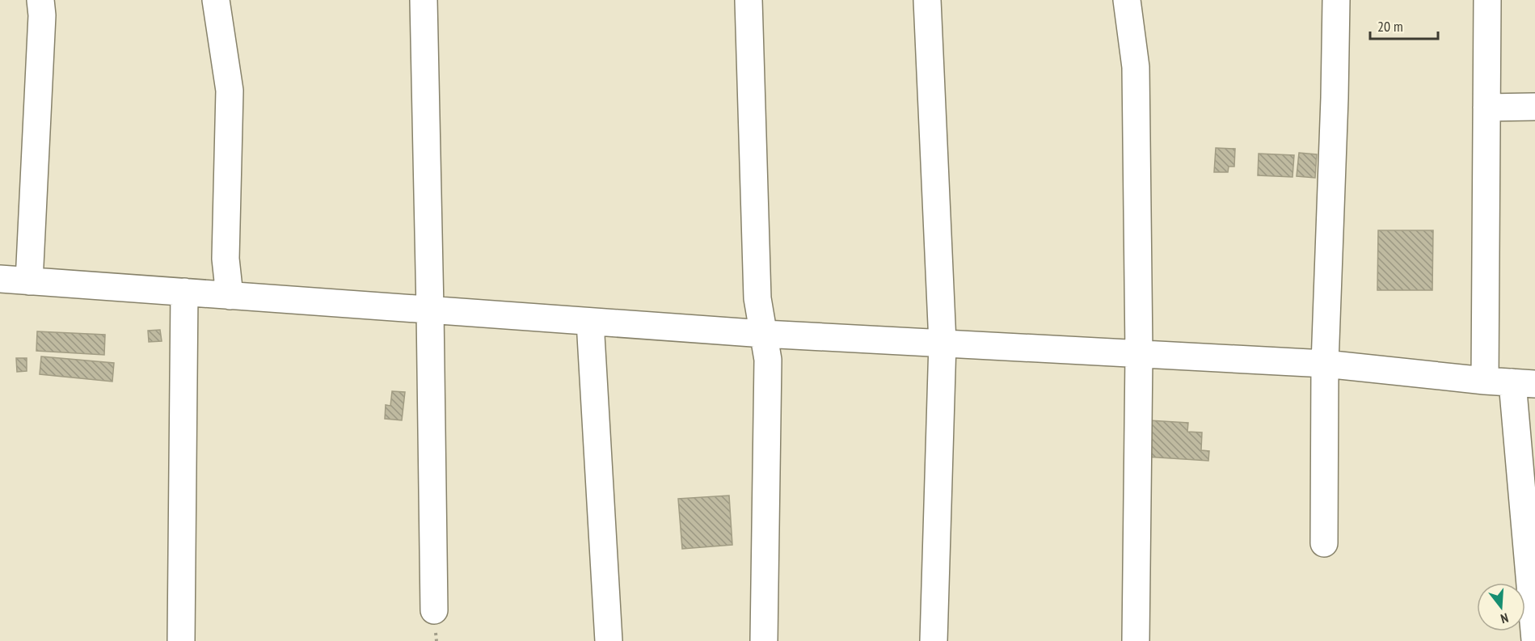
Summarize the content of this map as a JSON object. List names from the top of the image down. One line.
{"scale_bar":"20 m","north":"bottom"}
